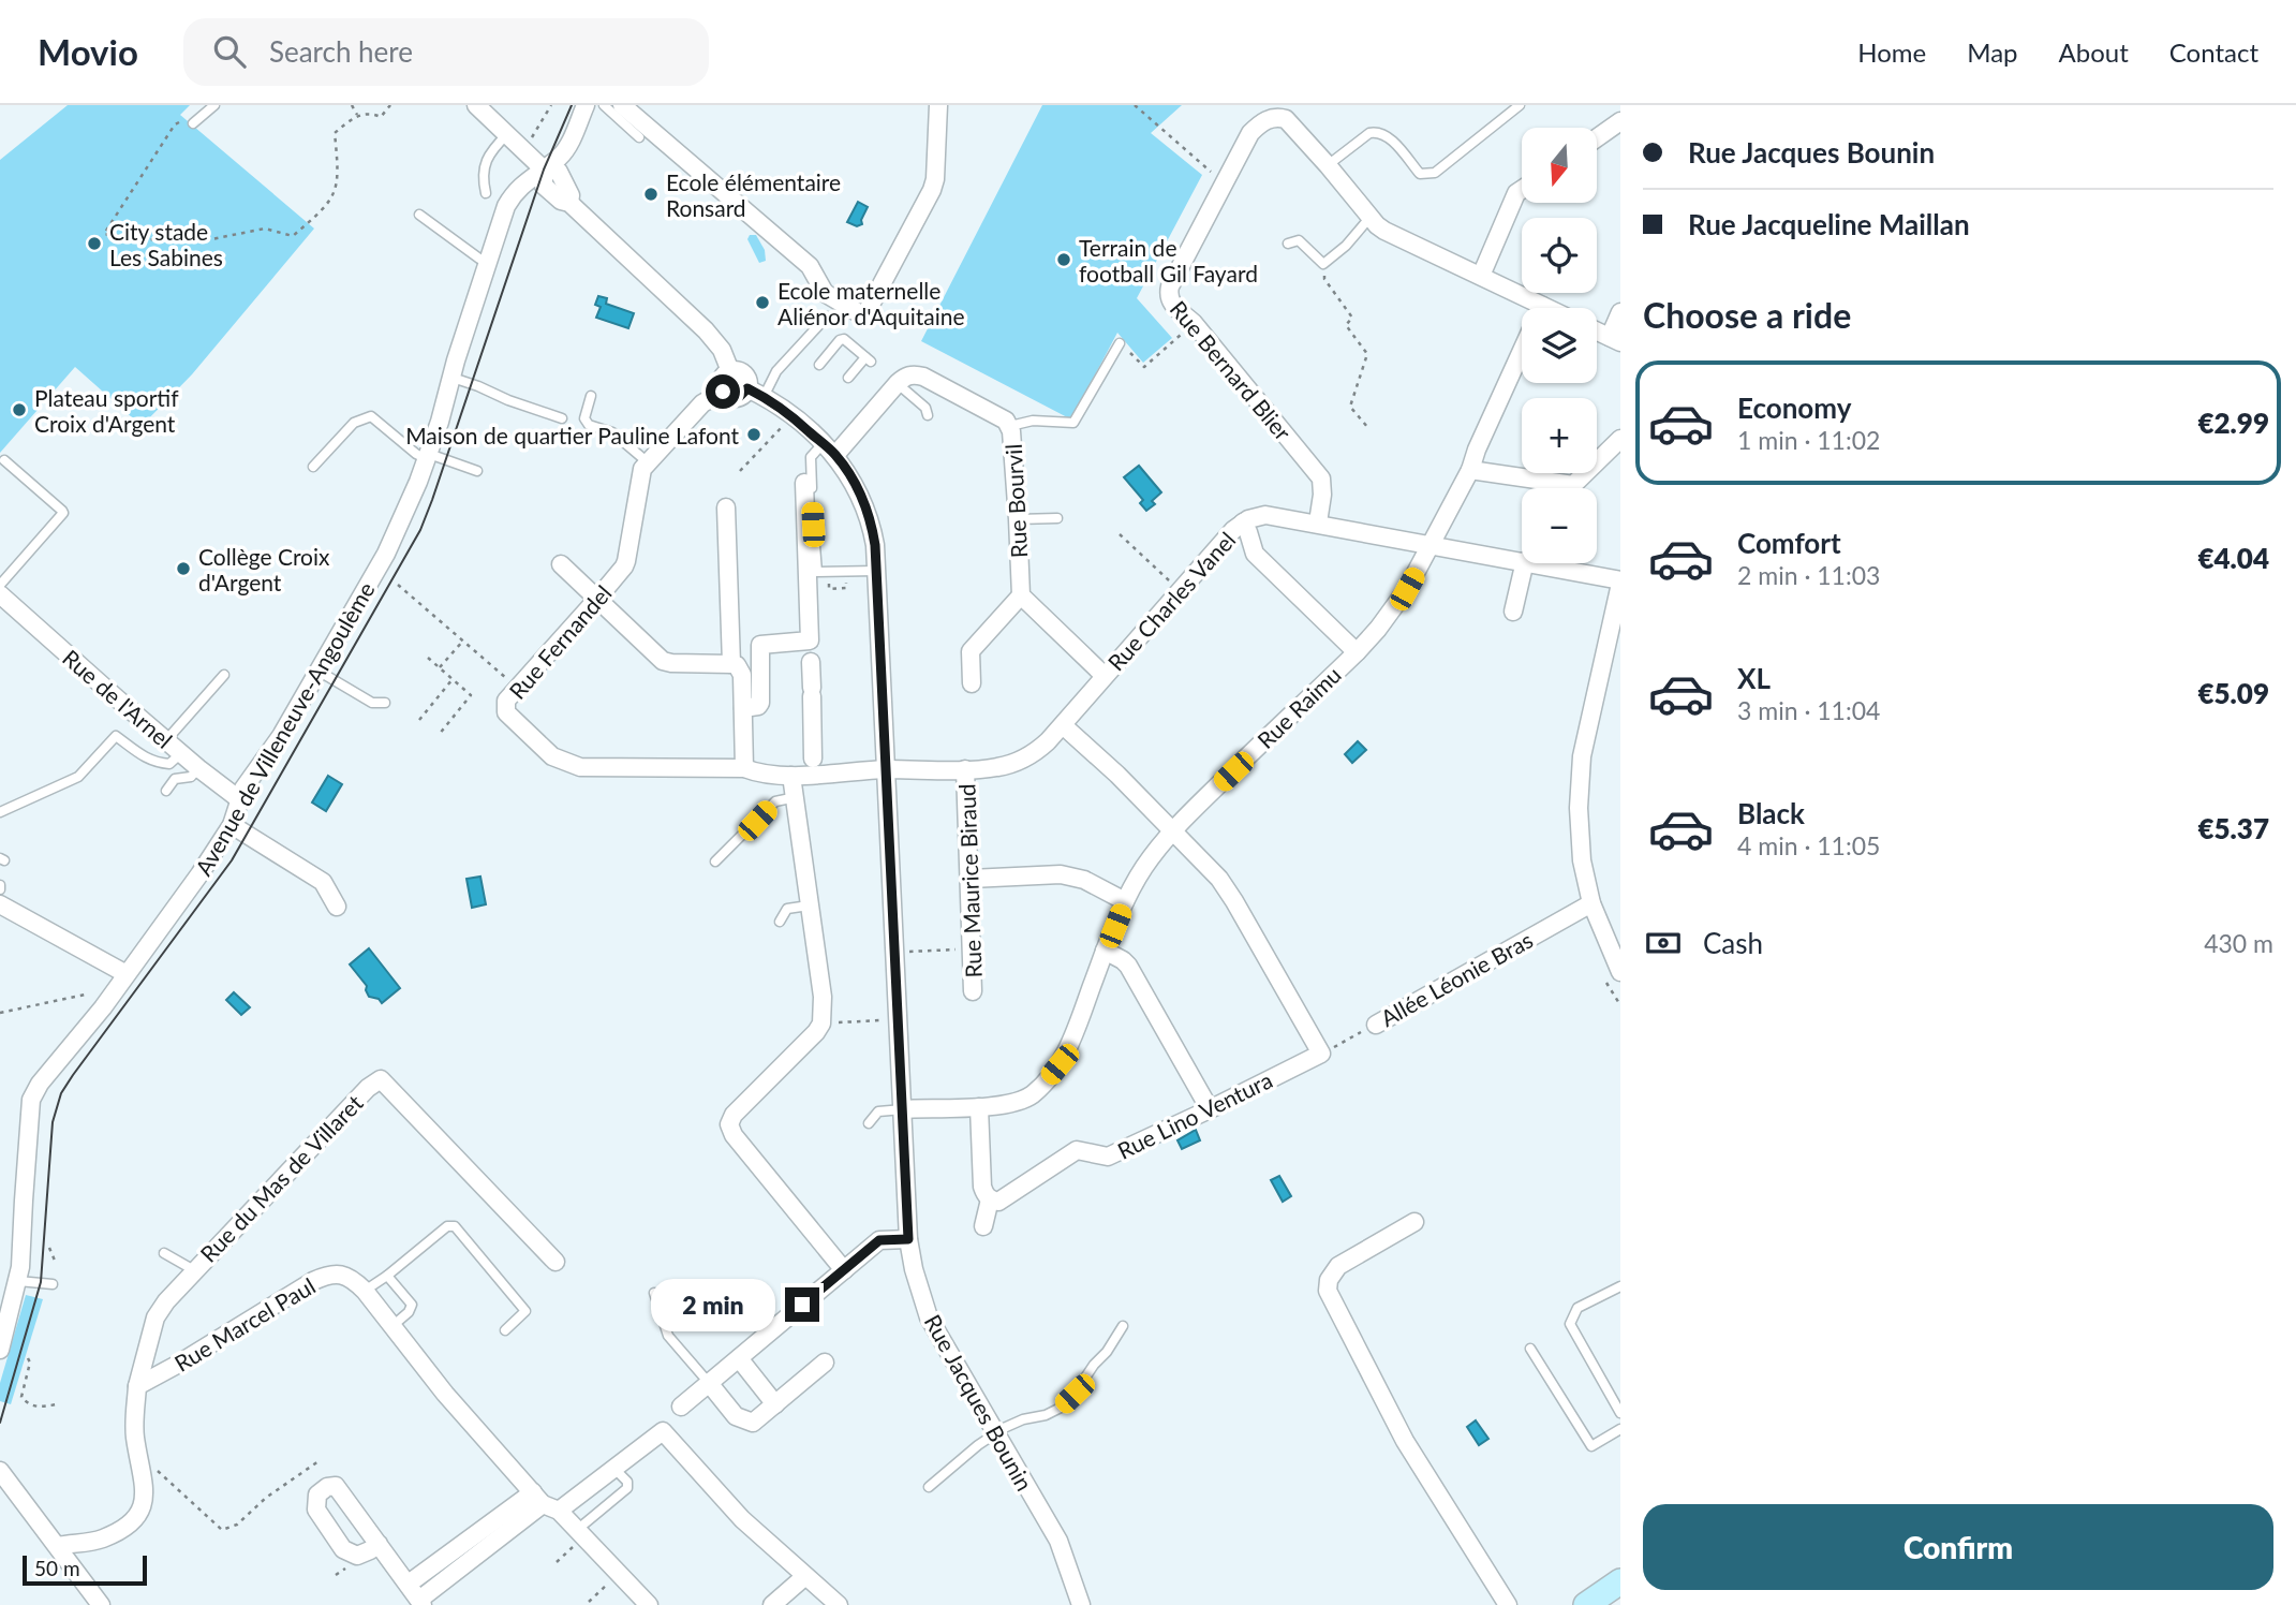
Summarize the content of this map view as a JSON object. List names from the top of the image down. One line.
{"streets":{"street":["Rue Bernard Blier","Rue Bourvil","Rue Charles Vanel","Rue Fernandel","Rue de l'Arnel","Rue Raimu","Avenue de Villeneuve-Angoulème","Rue Maurice Biraud","Allée Léonie Bras","Rue Lino Ventura","Rue du Mas de Villaret","Rue Marcel Paul","Rue Jacques Bounin"]},"crossings":[["Rue Bernard Blier","Rue Charles Vanel"],["Rue Bernard Blier","Rue Raimu"],["Rue Bourvil","Rue Jacques Bounin"],["Rue Charles Vanel","Rue Fernandel"],["Rue Charles Vanel","Rue Raimu"],["Rue Charles Vanel","Rue Maurice Biraud"],["Rue Charles Vanel","Rue Jacques Bounin"],["Rue Fernandel","Rue Jacques Bounin"],["Rue de l'Arnel","Avenue de Villeneuve-Angoulème"],["Rue Raimu","Rue Jacques Bounin"],["Avenue de Villeneuve-Angoulème","Rue Jacques Bounin"],["Allée Léonie Bras","Rue Lino Ventura"],["Rue du Mas de Villaret","Rue Marcel Paul"]],"places":["Ecole élémentaire Ronsard","City stade Les Sabines","Terrain de football Gil Fayard","Ecole maternelle Aliénor d'Aquitaine","Plateau sportif Croix d'Argent","Maison de quartier Pauline Lafont","Collège Croix d'Argent"],"scale_bar":"50 m","north":"bottom","page":{"header":"Movio","search":"Search here","nav":["Home","Map","About","Contact"],"banner":["Rue Jacques Bounin","Rue Jacqueline Maillan"],"map_buttons":["+","−"],"heading":"Choose a ride","list":[{"name":"Economy","note":"1 min · 11:02","value":"€2.99"},{"name":"Comfort","note":"2 min · 11:03","value":"€4.04"},{"name":"XL","note":"3 min · 11:04","value":"€5.09"},{"name":"Black","note":"4 min · 11:05","value":"€5.37"}],"pay":["Cash","430 m"],"bubble":"2 min","buttons":"Confirm","scale":"50 m"}}
